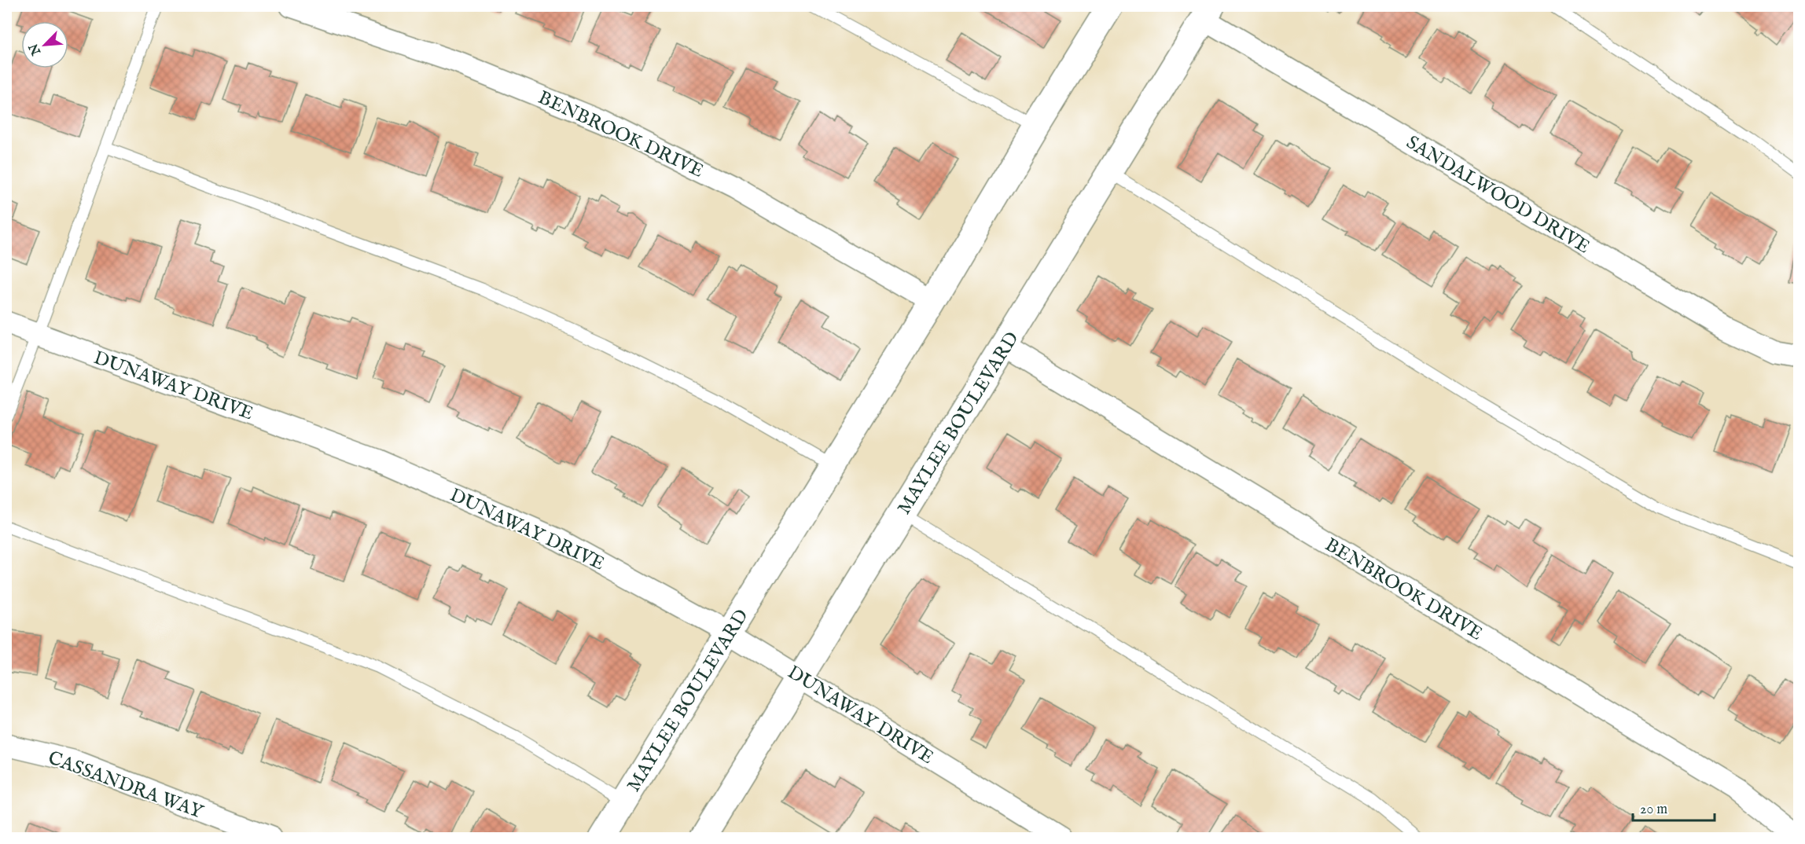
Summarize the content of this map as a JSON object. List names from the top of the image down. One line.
{"streets":{"main road":["MAYLEE BOULEVARD"],"street":["BENBROOK DRIVE","SANDALWOOD DRIVE","DUNAWAY DRIVE","CASSANDRA WAY"]},"crossings":[["BENBROOK DRIVE","MAYLEE BOULEVARD"],["SANDALWOOD DRIVE","MAYLEE BOULEVARD"],["DUNAWAY DRIVE","MAYLEE BOULEVARD"]],"scale_bar":"20 m","north":"bottom left"}
